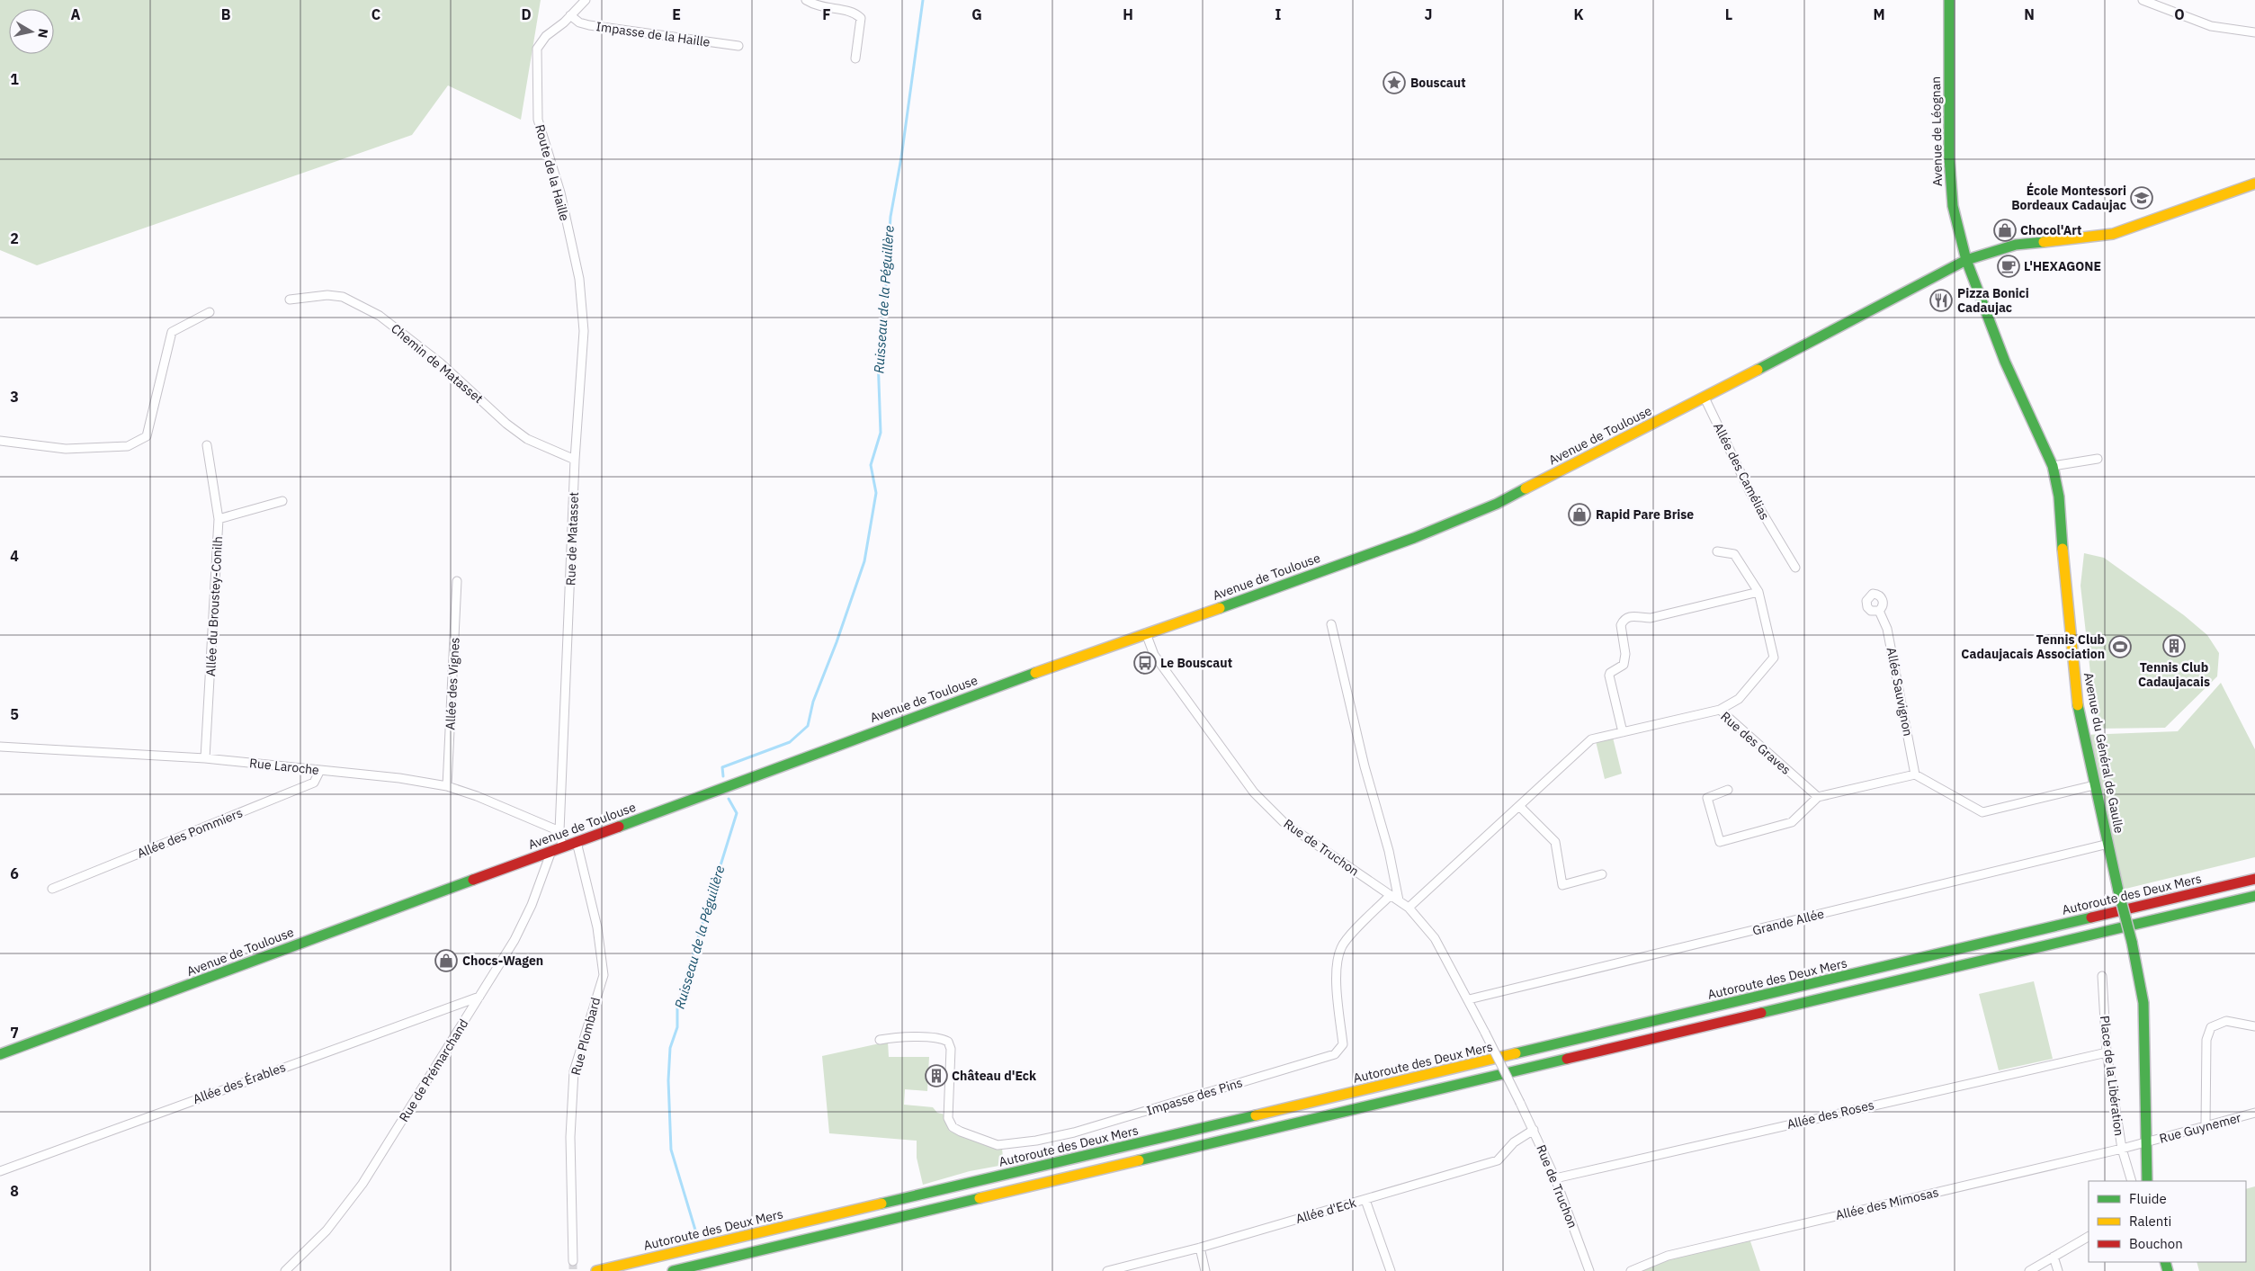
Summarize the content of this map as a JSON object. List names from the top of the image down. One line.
{"streets":{"main road":["Avenue de Léognan","Avenue de Toulouse","Avenue du Général de Gaulle","Autoroute des Deux Mers"],"street":["Impasse de la Haille","Route de la Haille","Chemin de Matasset","Allée des Camélias","Rue de Matasset","Allée du Broustey-Conilh","Allée des Vignes","Allée Sauvignon","Rue des Graves","Rue Laroche","Allée des Pommiers","Rue de Truchon","Grande Allée","Rue Plombard","Rue de Prémarchand","Place de la Libération","Allée des Érables","Impasse des Pins","Allée des Roses","Rue Guynemer","Allée des Mimosas","Allée d'Eck"]},"crossings":[["Impasse de la Haille","Route de la Haille"],["Avenue de Léognan","Avenue de Toulouse"],["Avenue de Léognan","Avenue du Général de Gaulle"],["Route de la Haille","Rue de Matasset"],["Chemin de Matasset","Rue de Matasset"],["Avenue de Toulouse","Allée des Camélias"],["Avenue de Toulouse","Rue de Matasset"],["Avenue de Toulouse","Avenue du Général de Gaulle"],["Avenue de Toulouse","Rue de Truchon"],["Avenue de Toulouse","Rue Plombard"],["Avenue de Toulouse","Rue de Prémarchand"],["Rue de Matasset","Rue Laroche"],["Allée du Broustey-Conilh","Rue Laroche"],["Allée des Vignes","Rue Laroche"],["Rue des Graves","Rue de Truchon"],["Avenue du Général de Gaulle","Grande Allée"],["Avenue du Général de Gaulle","Rue Guynemer"],["Avenue du Général de Gaulle","Allée des Mimosas"],["Rue Laroche","Allée des Pommiers"],["Rue de Truchon","Grande Allée"],["Rue de Truchon","Impasse des Pins"],["Rue de Truchon","Allée des Roses"],["Rue de Truchon","Allée d'Eck"],["Rue de Prémarchand","Allée des Érables"],["Place de la Libération","Allée des Roses"],["Place de la Libération","Allée des Mimosas"],["Rue Guynemer","Allée des Mimosas"]],"water":["Ruisseau de la Péguillère"],"places":{"place":["Bouscaut"],"school or university":["École Montessori Bordeaux Cadaujac"],"shop":["Chocol'Art","Rapid Pare Brise","Chocs-Wagen"],"cafe":["L'HEXAGONE"],"restaurant":["Pizza Bonici Cadaujac"],"building":["Tennis Club Cadaujacais","Château d'Eck"],"sports":["Tennis Club Cadaujacais Association"],"bus stop":["Le Bouscaut"]},"legend":["Fluide","Ralenti","Bouchon"],"north":"right","grid":{"columns":["A","B","C","D","E","F","G","H","I","J","K","L","M","N","O"],"rows":["1","2","3","4","5","6","7","8"]}}
